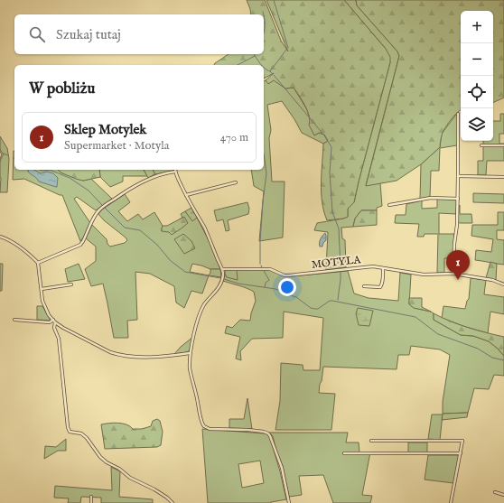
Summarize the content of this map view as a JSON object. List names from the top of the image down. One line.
{"streets":{"street":["MOTYLA"]},"page":{"map_buttons":["+","−"],"search":"Szukaj tutaj","heading":"W pobliżu","list":[{"mark":"1","name":"Sklep Motylek","note":"Supermarket · Motyla","value":"470 m"}],"pins":"1"}}
